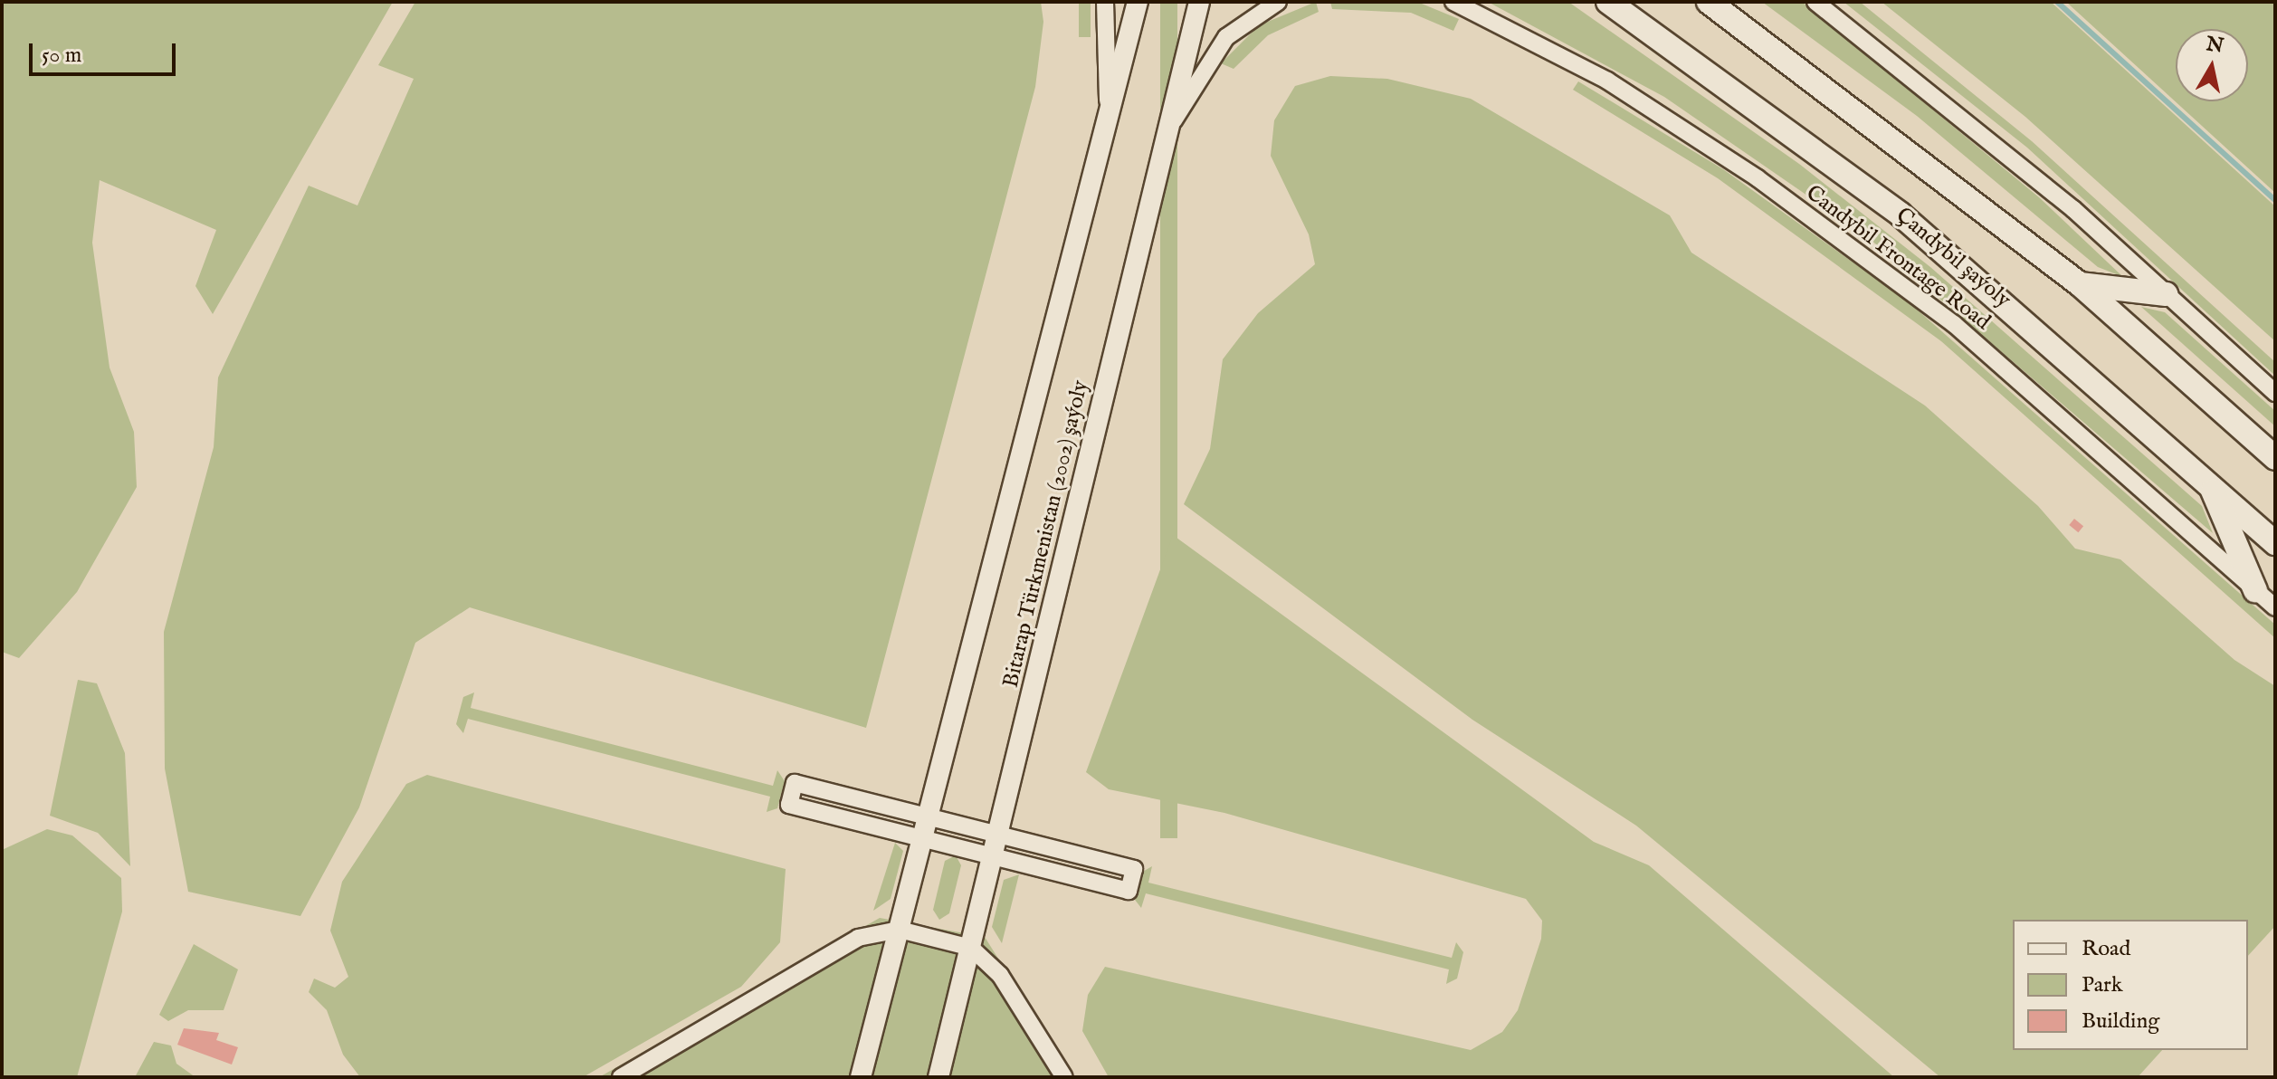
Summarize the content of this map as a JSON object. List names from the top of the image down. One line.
{"streets":{"main road":["Çandybil şaýoly"],"street":["Candybil Frontage Road","Bitarap Türkmenistan (2002) şaýoly"]},"legend":["Road","Park","Building"],"scale_bar":"50 m","north":"top"}
